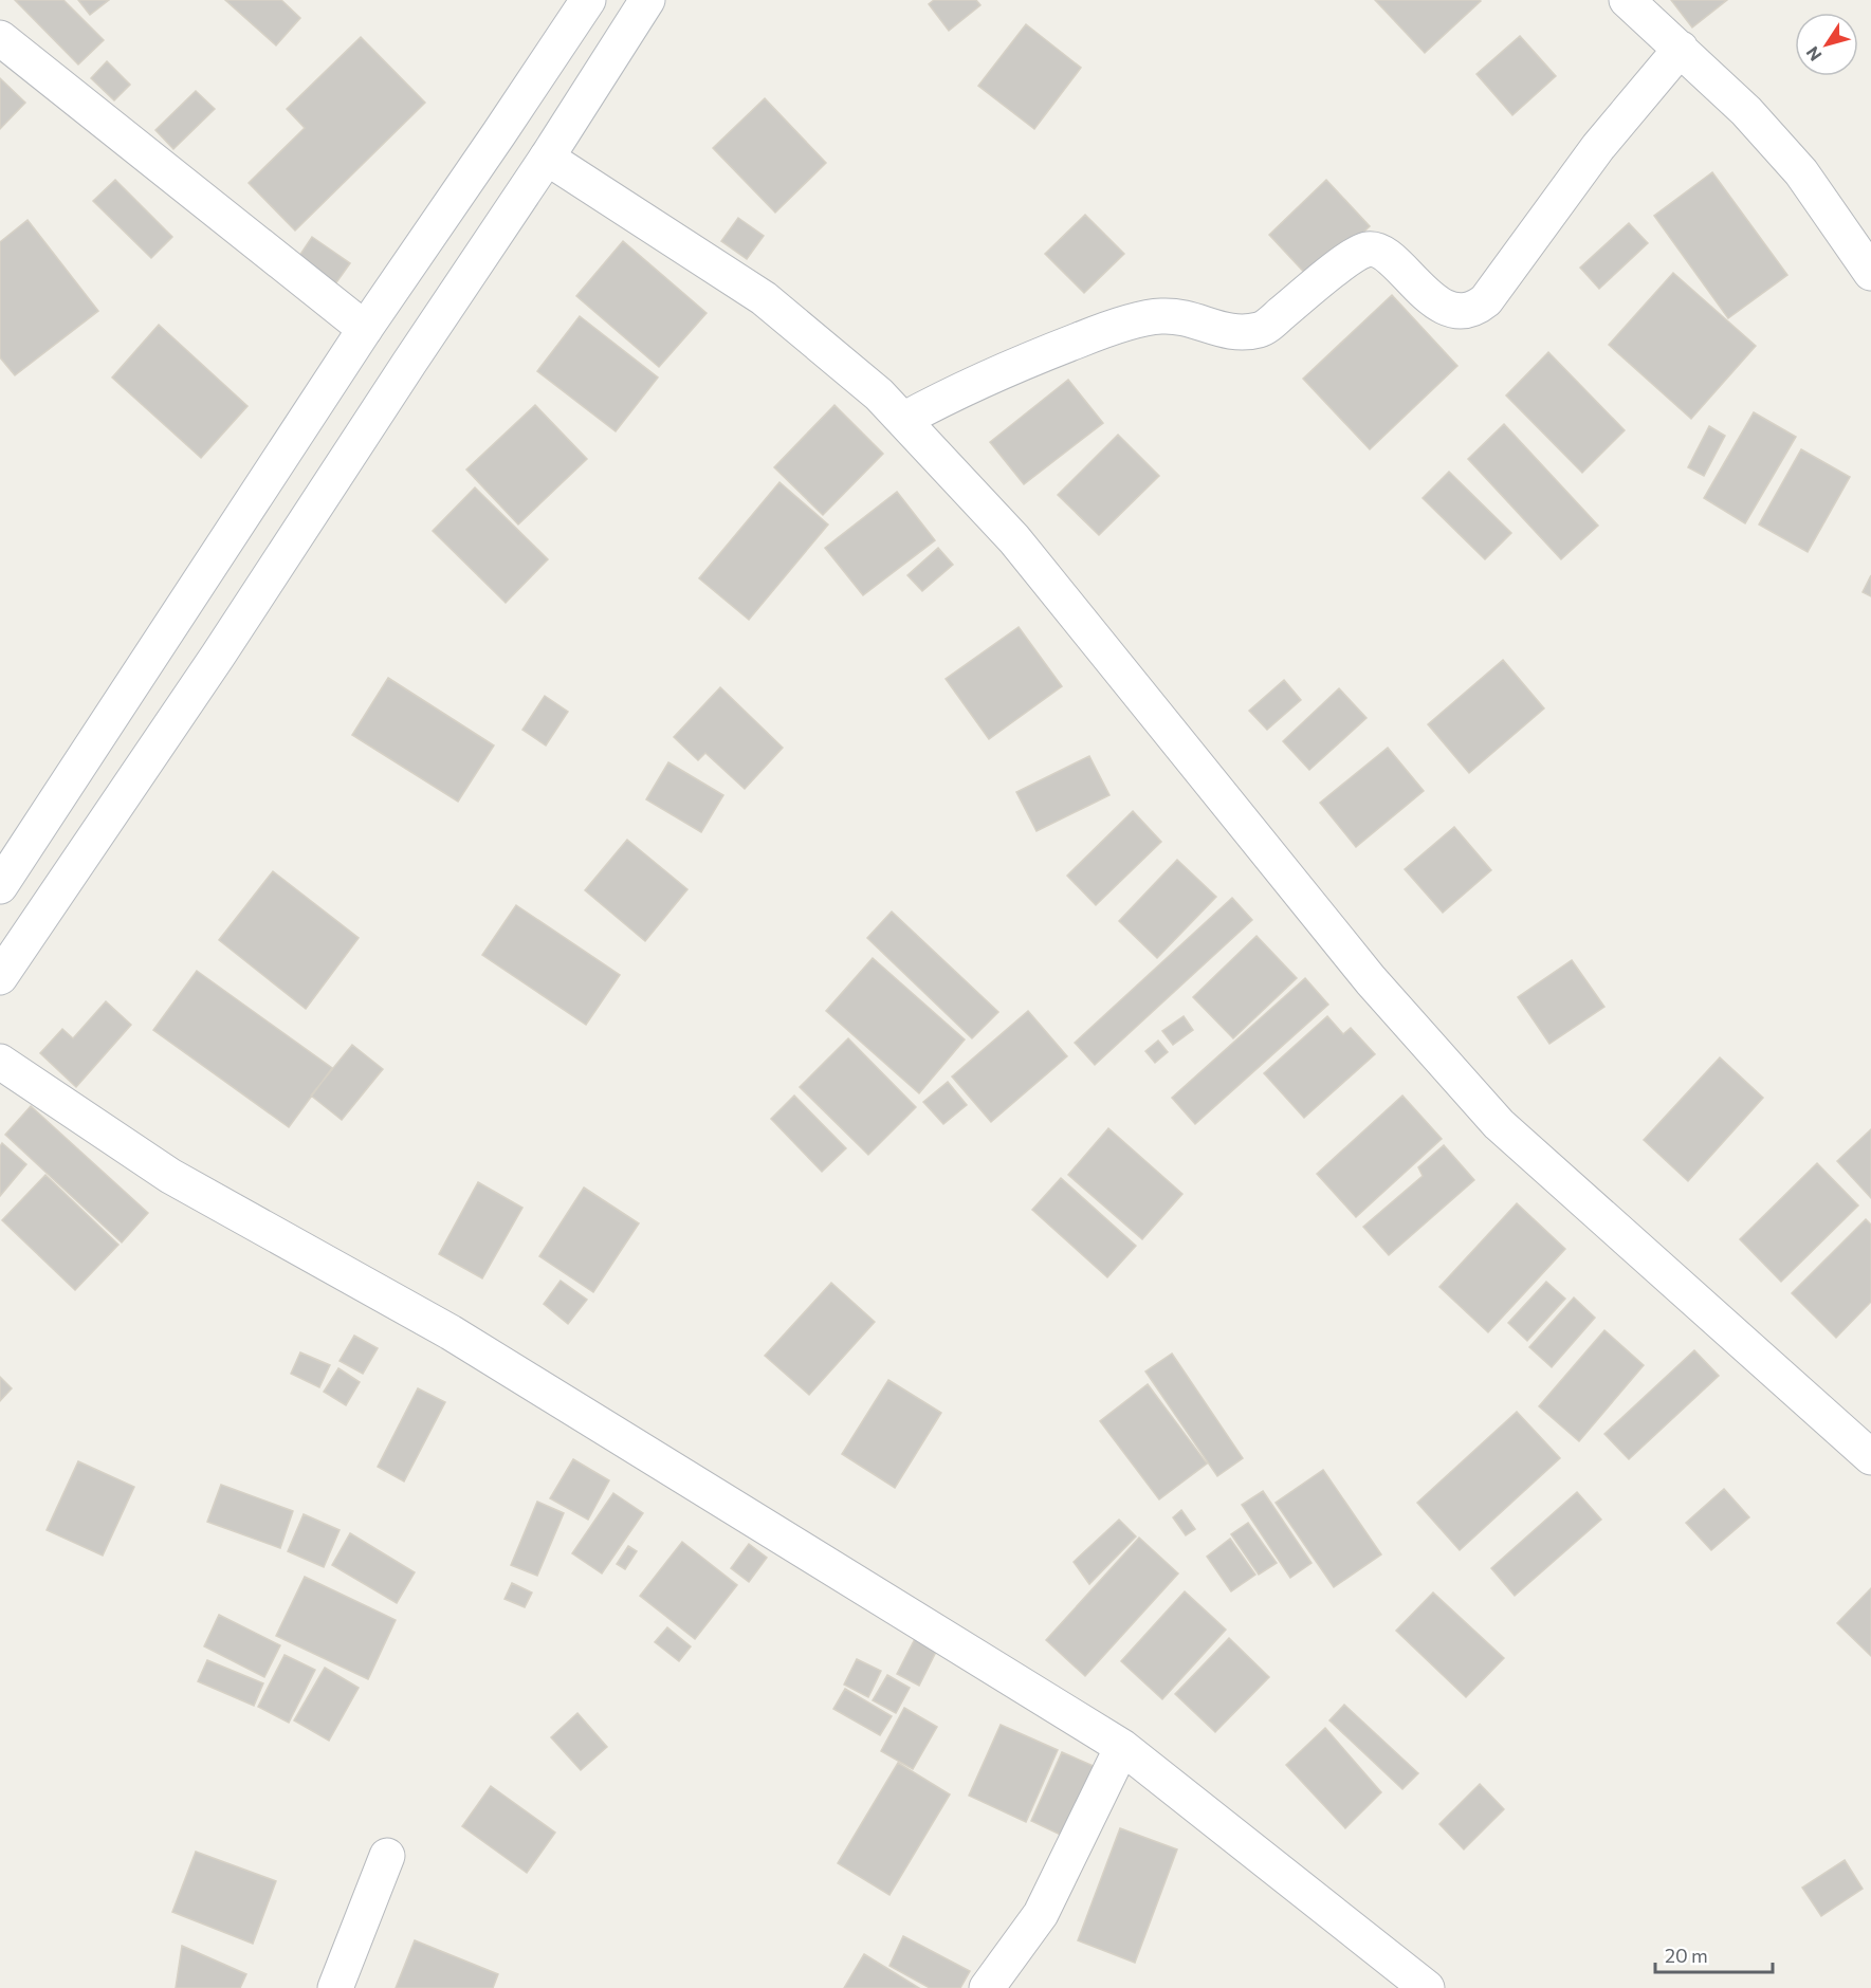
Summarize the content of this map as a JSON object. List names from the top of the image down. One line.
{"scale_bar":"20 m","north":"bottom left"}
